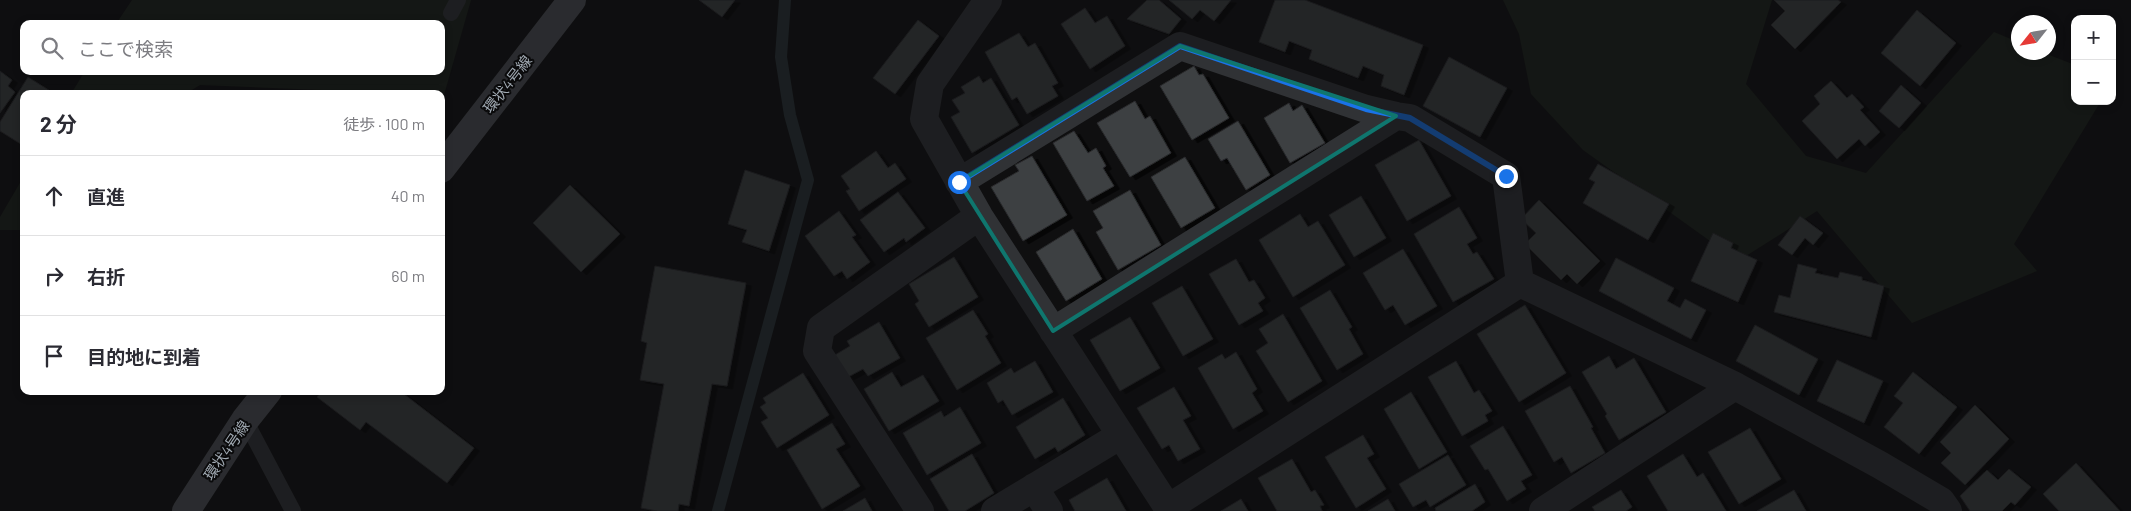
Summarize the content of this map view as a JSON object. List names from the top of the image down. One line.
{"streets":{"main road":["環状4号線"]},"north":"bottom left","page":{"map_buttons":["+","−"],"search":"ここで検索","heading":["2 分","徒歩 · 100 m"],"list":[["直進","40 m"],["右折","60 m"],"目的地に到着"]}}
